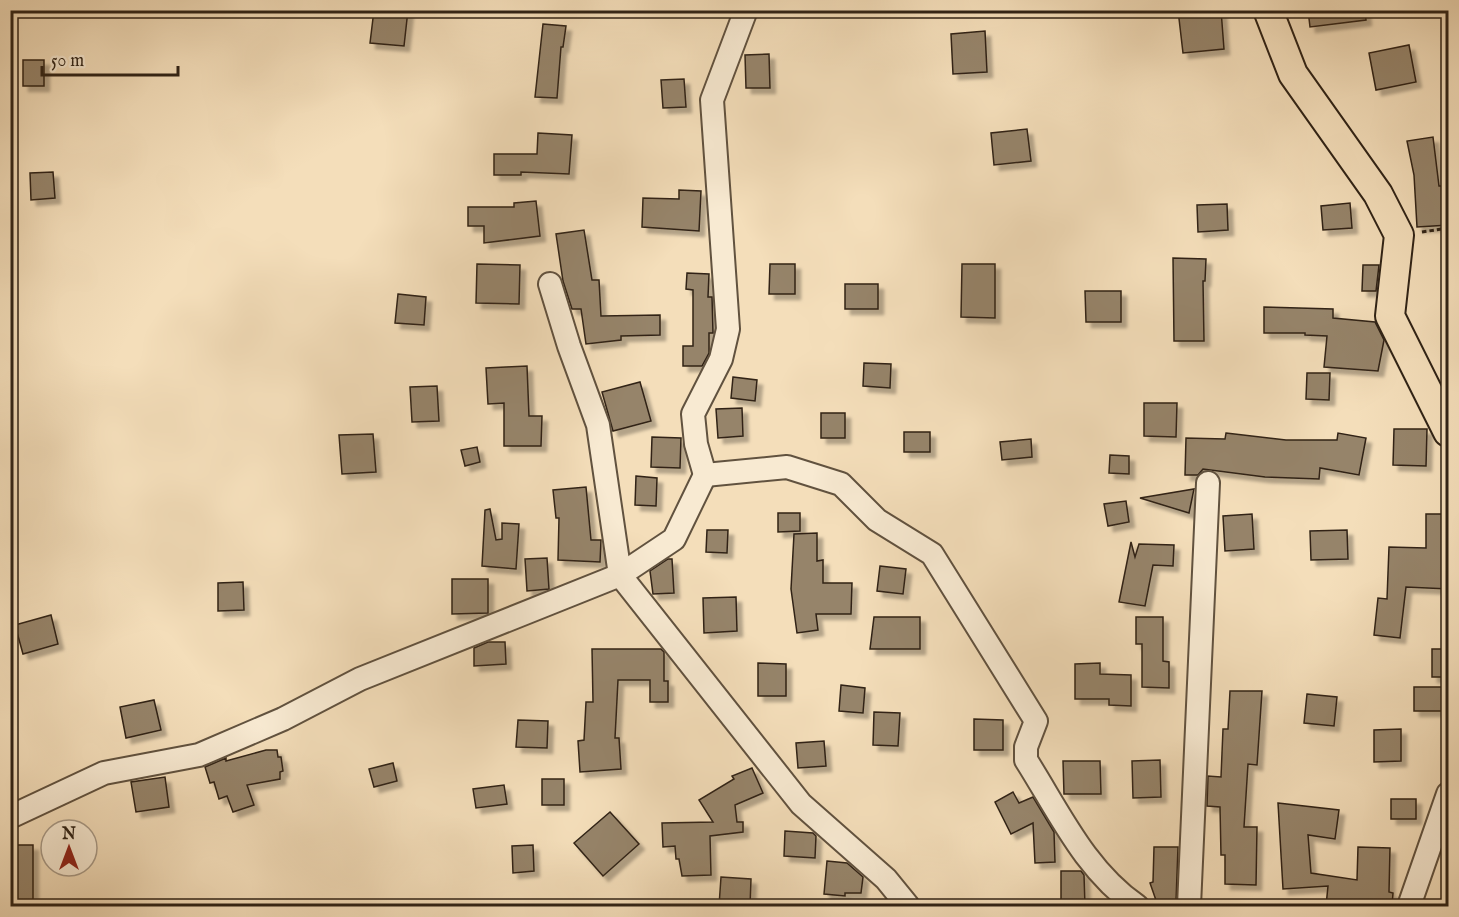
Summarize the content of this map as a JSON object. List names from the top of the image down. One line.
{"scale_bar":"50 m","north":"top"}
